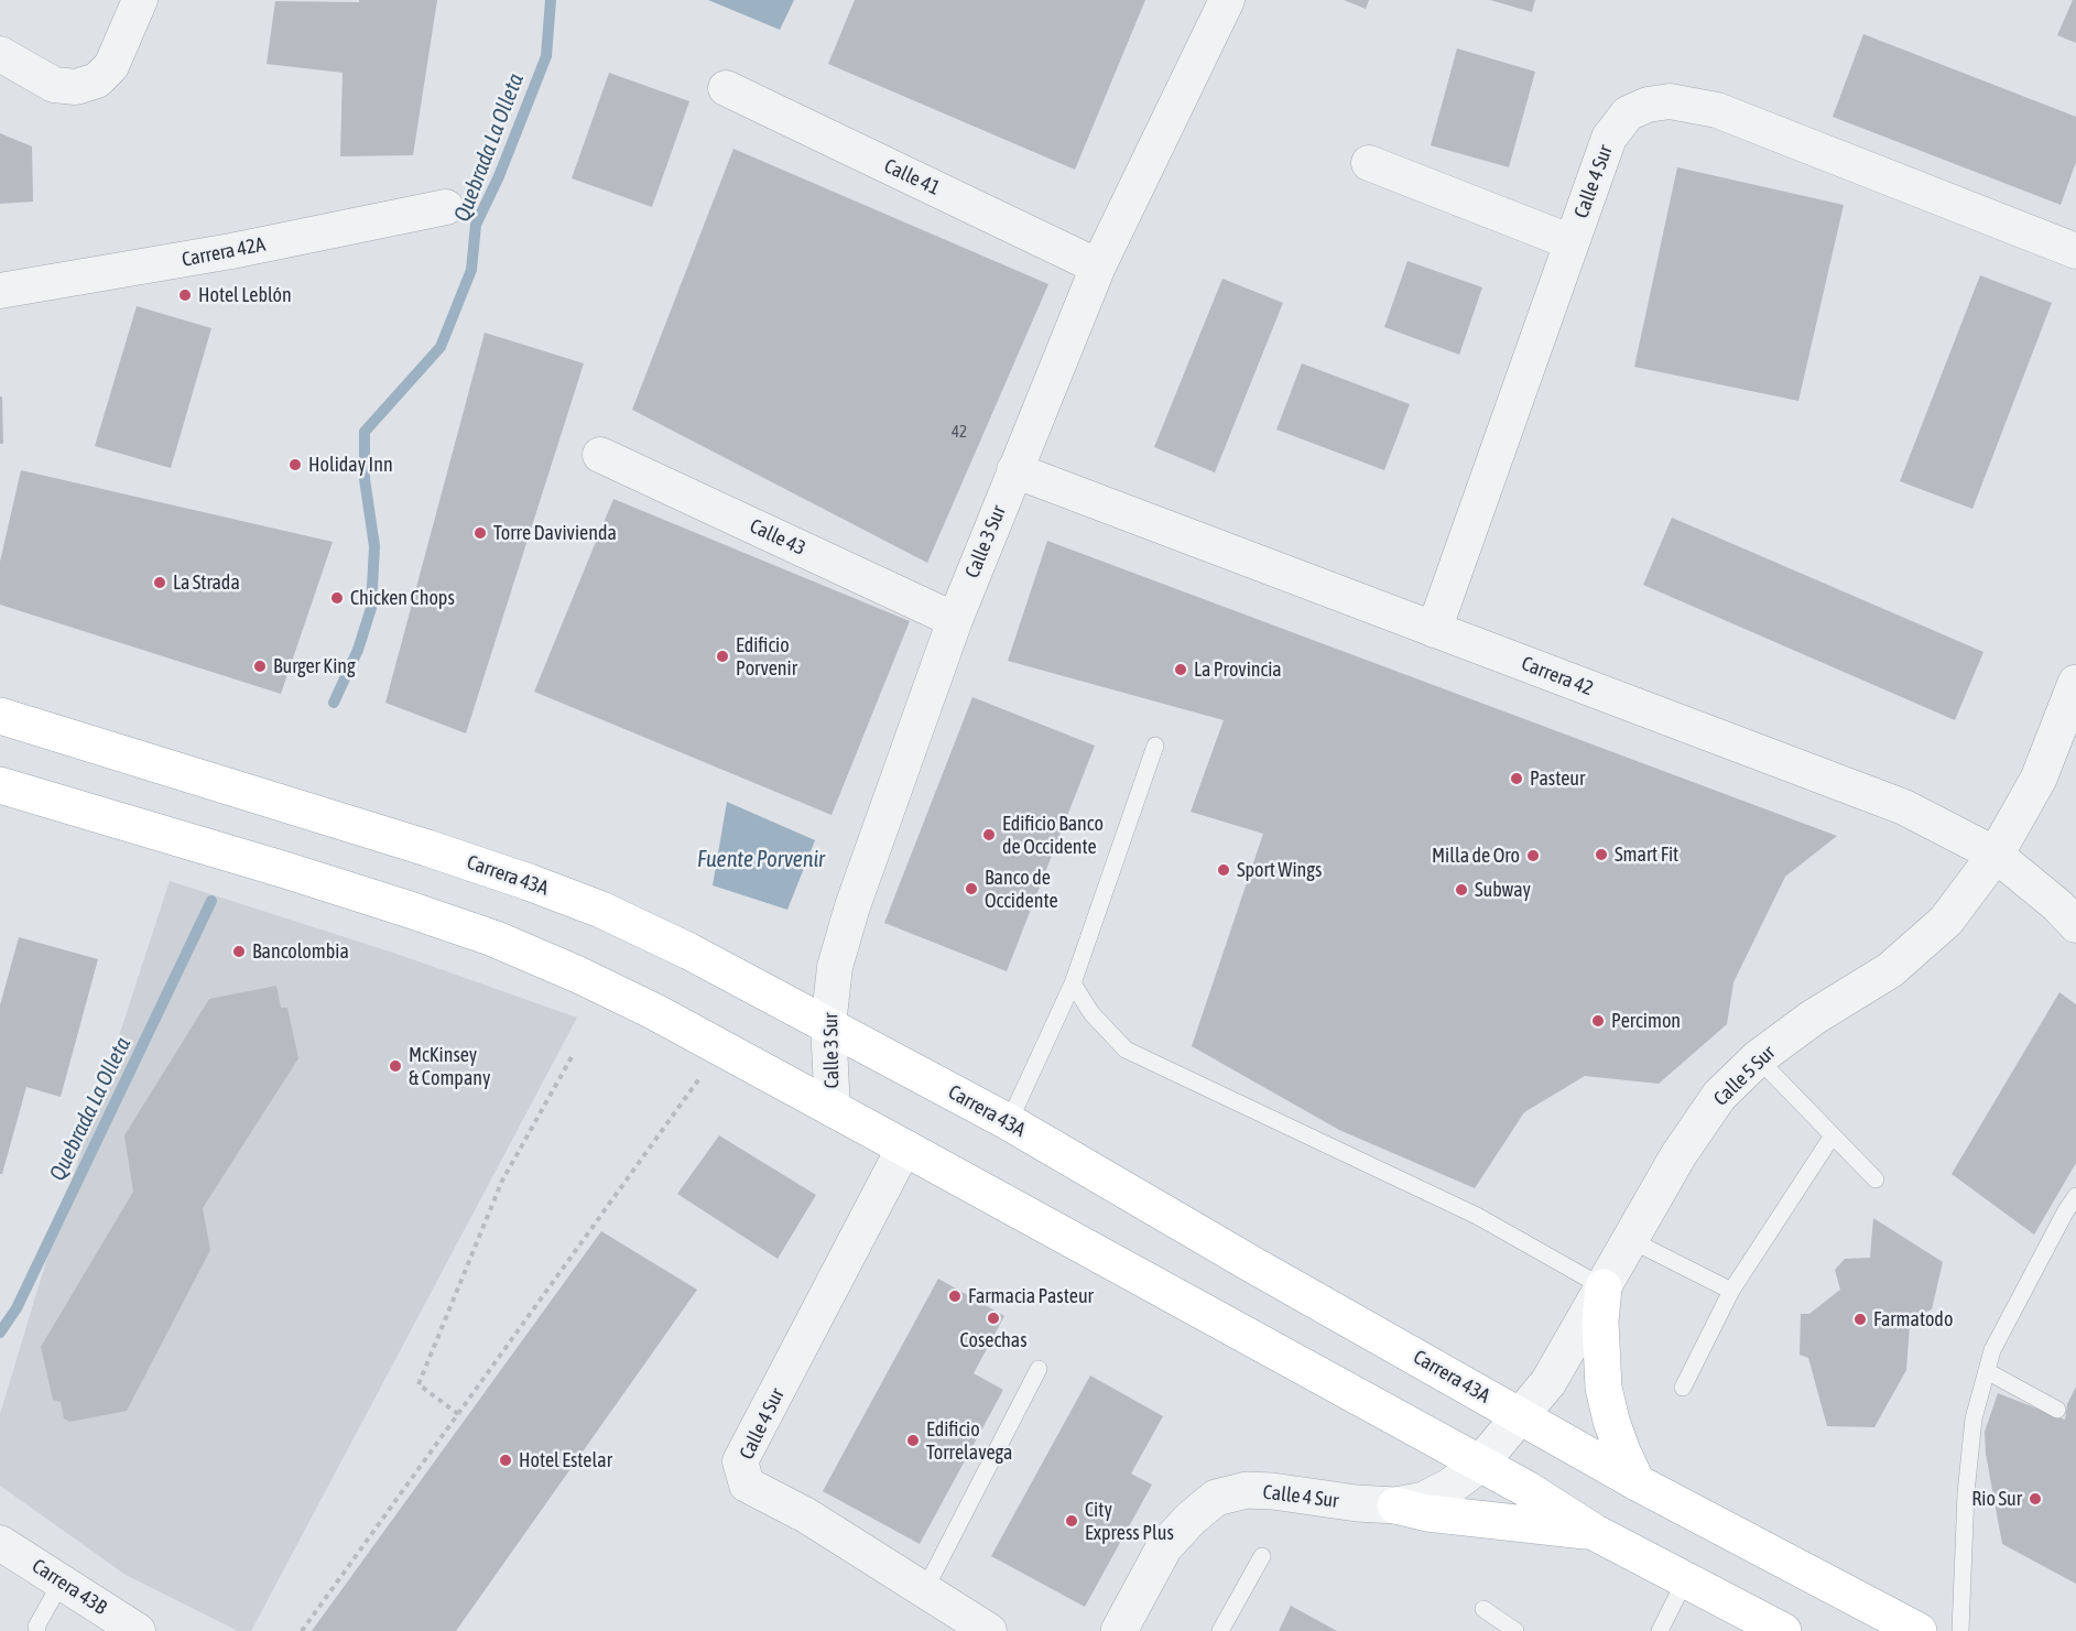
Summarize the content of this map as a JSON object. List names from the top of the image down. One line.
{"streets":{"main road":["Carrera 43A"],"street":["Calle 41","Calle 4 Sur","Carrera 42A","Calle 43","Calle 3 Sur","Carrera 42","Calle 5 Sur","Carrera 43B"]},"crossings":[["Calle 41","Calle 3 Sur"],["Calle 4 Sur","Carrera 42"],["Calle 4 Sur","Calle 5 Sur"],["Calle 43","Calle 3 Sur"],["Calle 3 Sur","Carrera 42"],["Calle 3 Sur","Carrera 43A"],["Carrera 42","Calle 5 Sur"],["Carrera 43A","Calle 5 Sur"]],"water":["Quebrada La Olleta","Fuente Porvenir"],"places":["Hotel Leblón","Holiday Inn","Torre Davivienda","La Strada","Chicken Chops","Edificio Porvenir","Burger King","La Provincia","Pasteur","Edificio Banco de Occidente","Smart Fit","Milla de Oro","Sport Wings","Banco de Occidente","Subway","Bancolombia","Percimon","McKinsey & Company","Farmacia Pasteur","Cosechas","Farmatodo","Edificio Torrelavega","Hotel Estelar","Rio Sur","City Express Plus"],"house_numbers":["42"]}
